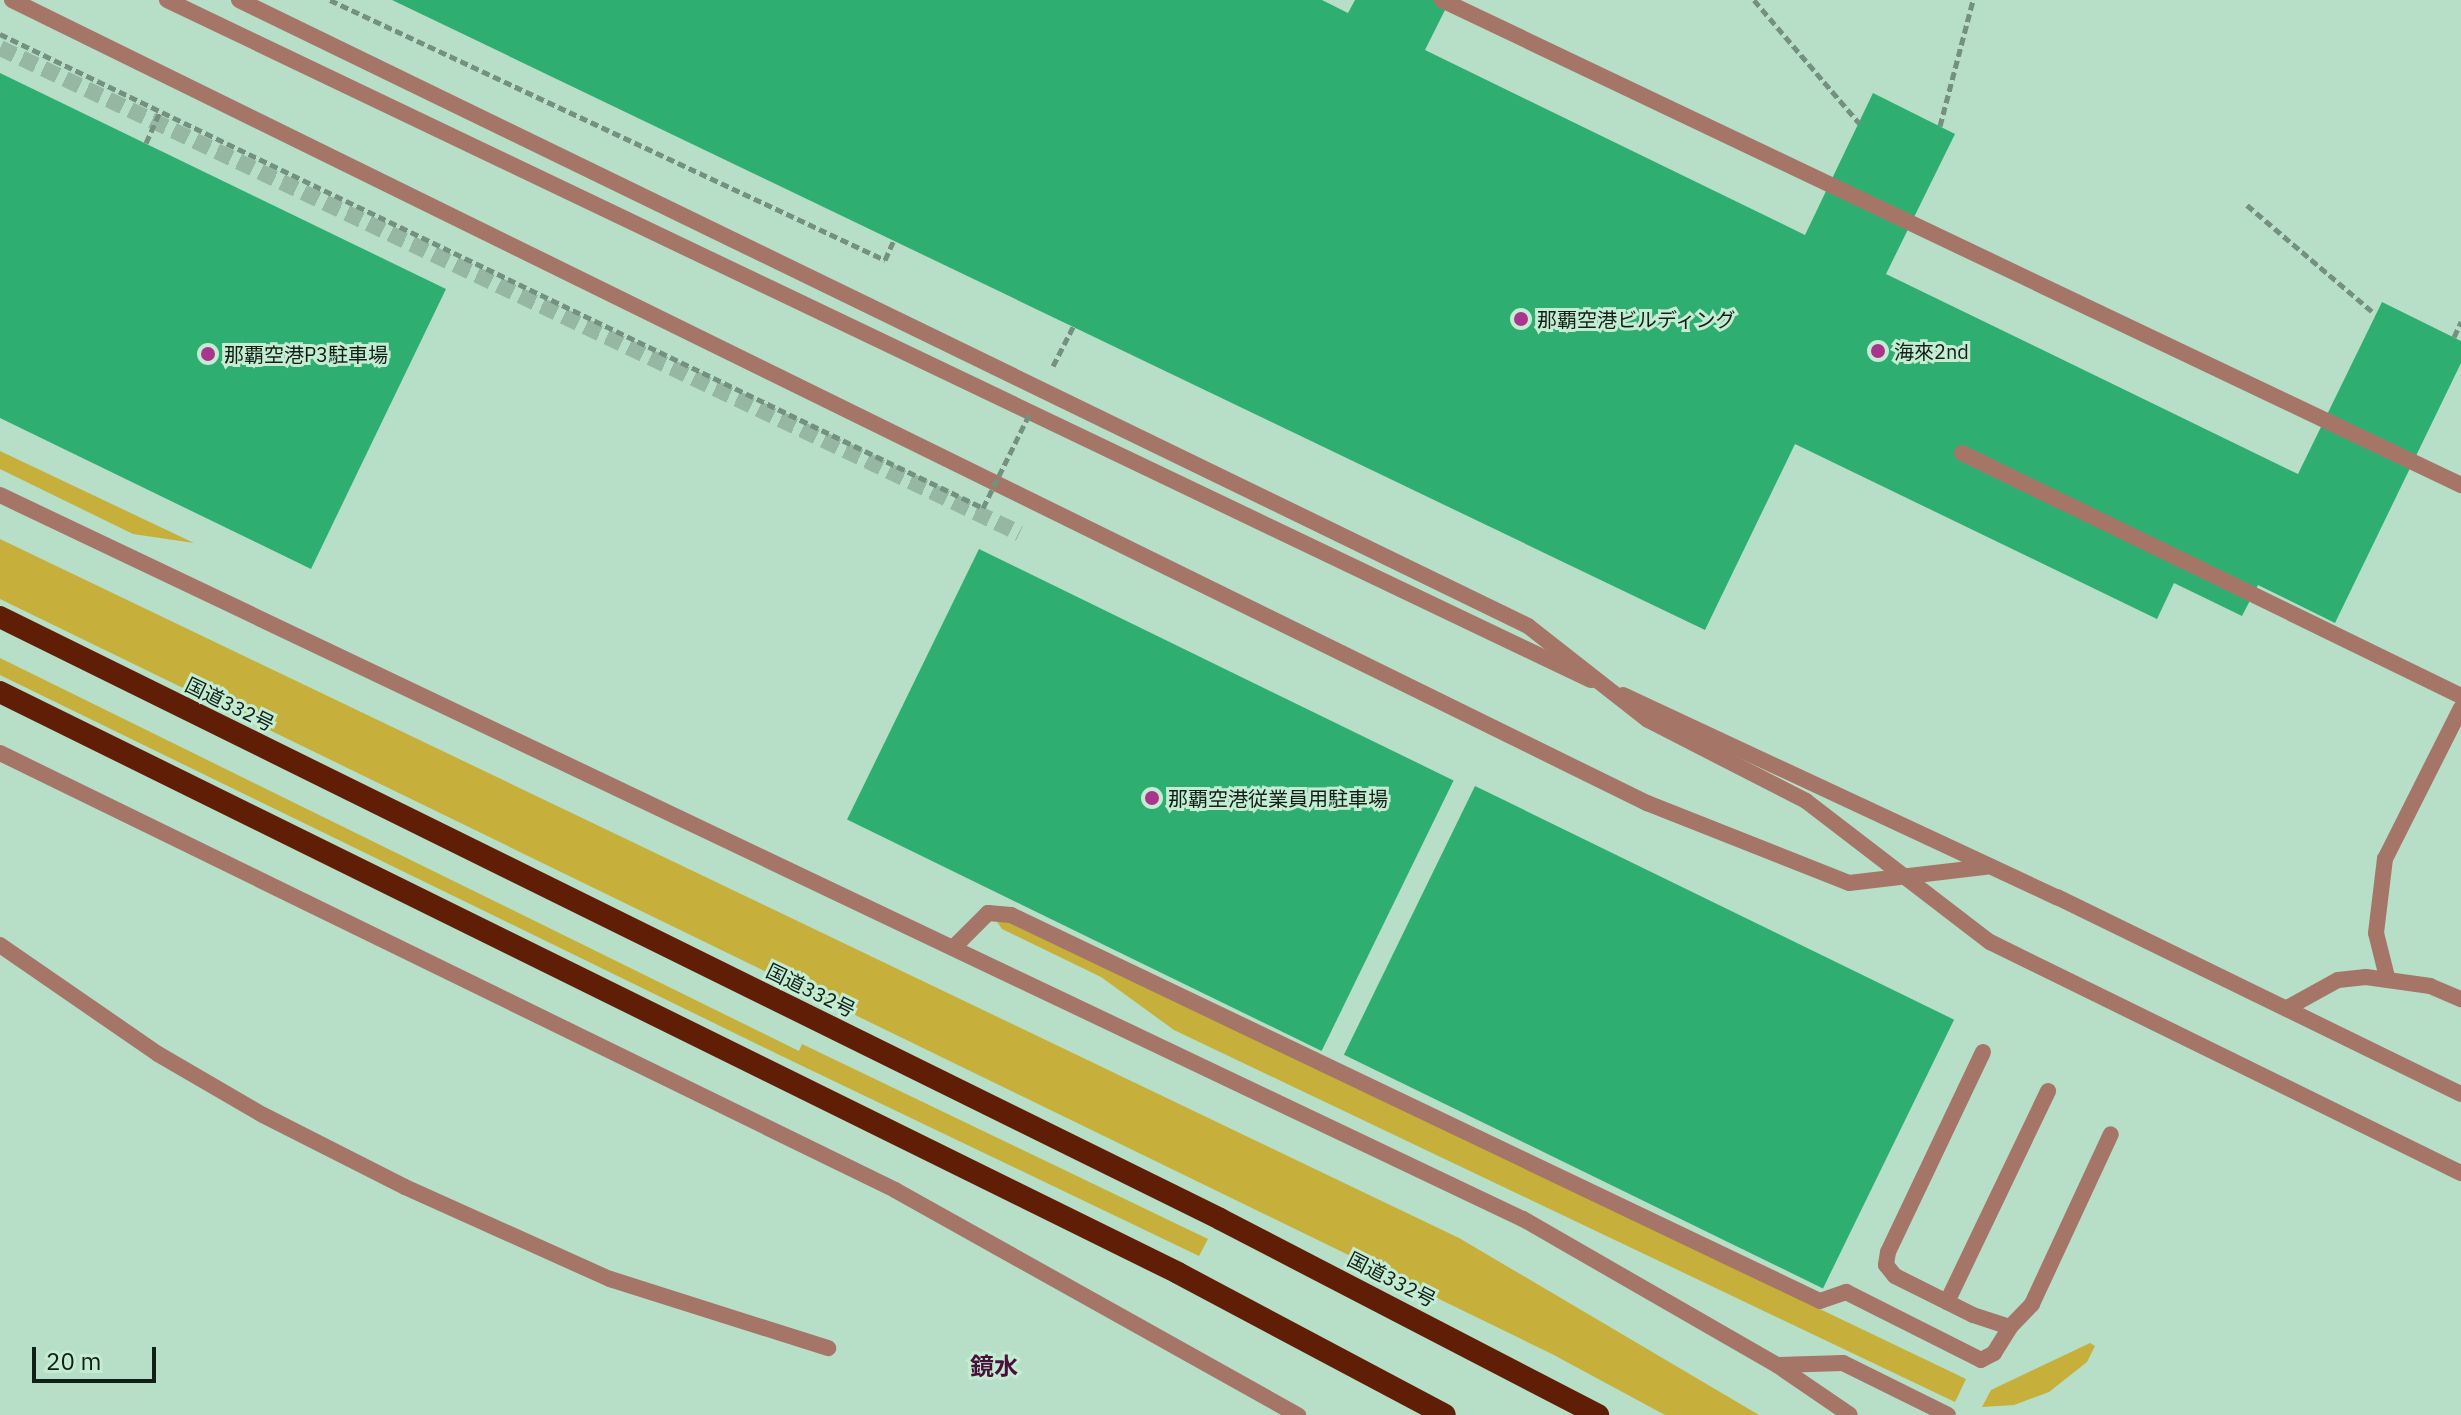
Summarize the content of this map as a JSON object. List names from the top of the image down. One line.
{"streets":{"highway":["国道332号"]},"districts":["鏡水"],"places":["那覇空港ビルディング","海來2nd","那覇空港P3駐車場","那覇空港従業員用駐車場"],"scale_bar":"20 m"}
